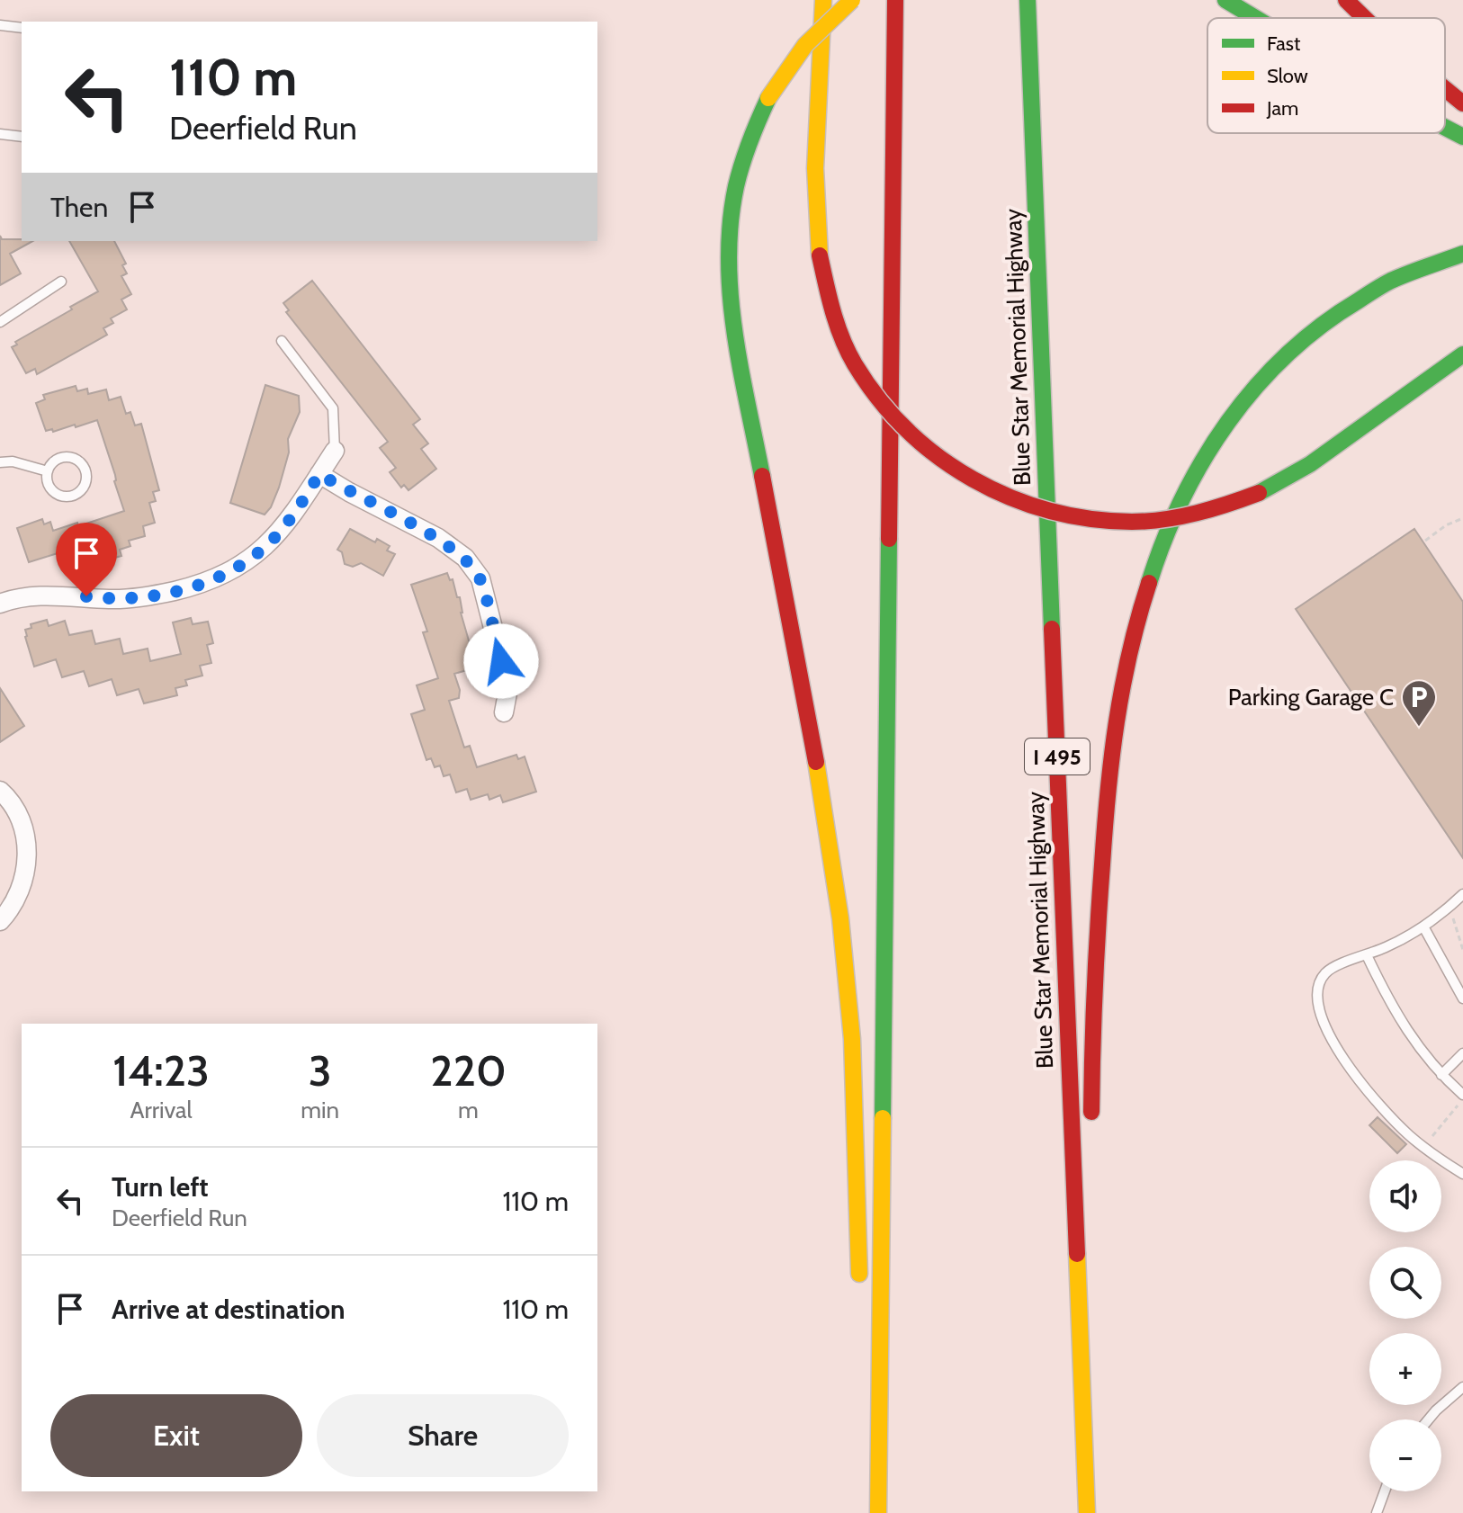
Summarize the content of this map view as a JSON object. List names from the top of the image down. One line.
{"streets":{"highway":["Blue Star Memorial Highway","I 495"]},"places":{"parking":["Parking Garage C"]},"legend":["Fast","Slow","Jam"],"page":{"turn":["110 m","Deerfield Run"],"then":"Then","eta":["14:23","Arrival","3","min","220","m"],"list":[{"name":"Turn left","note":"Deerfield Run","value":"110 m"},{"name":"Arrive at destination","value":"110 m"}],"map_buttons":["+","−"],"buttons":["Exit","Share"]}}
